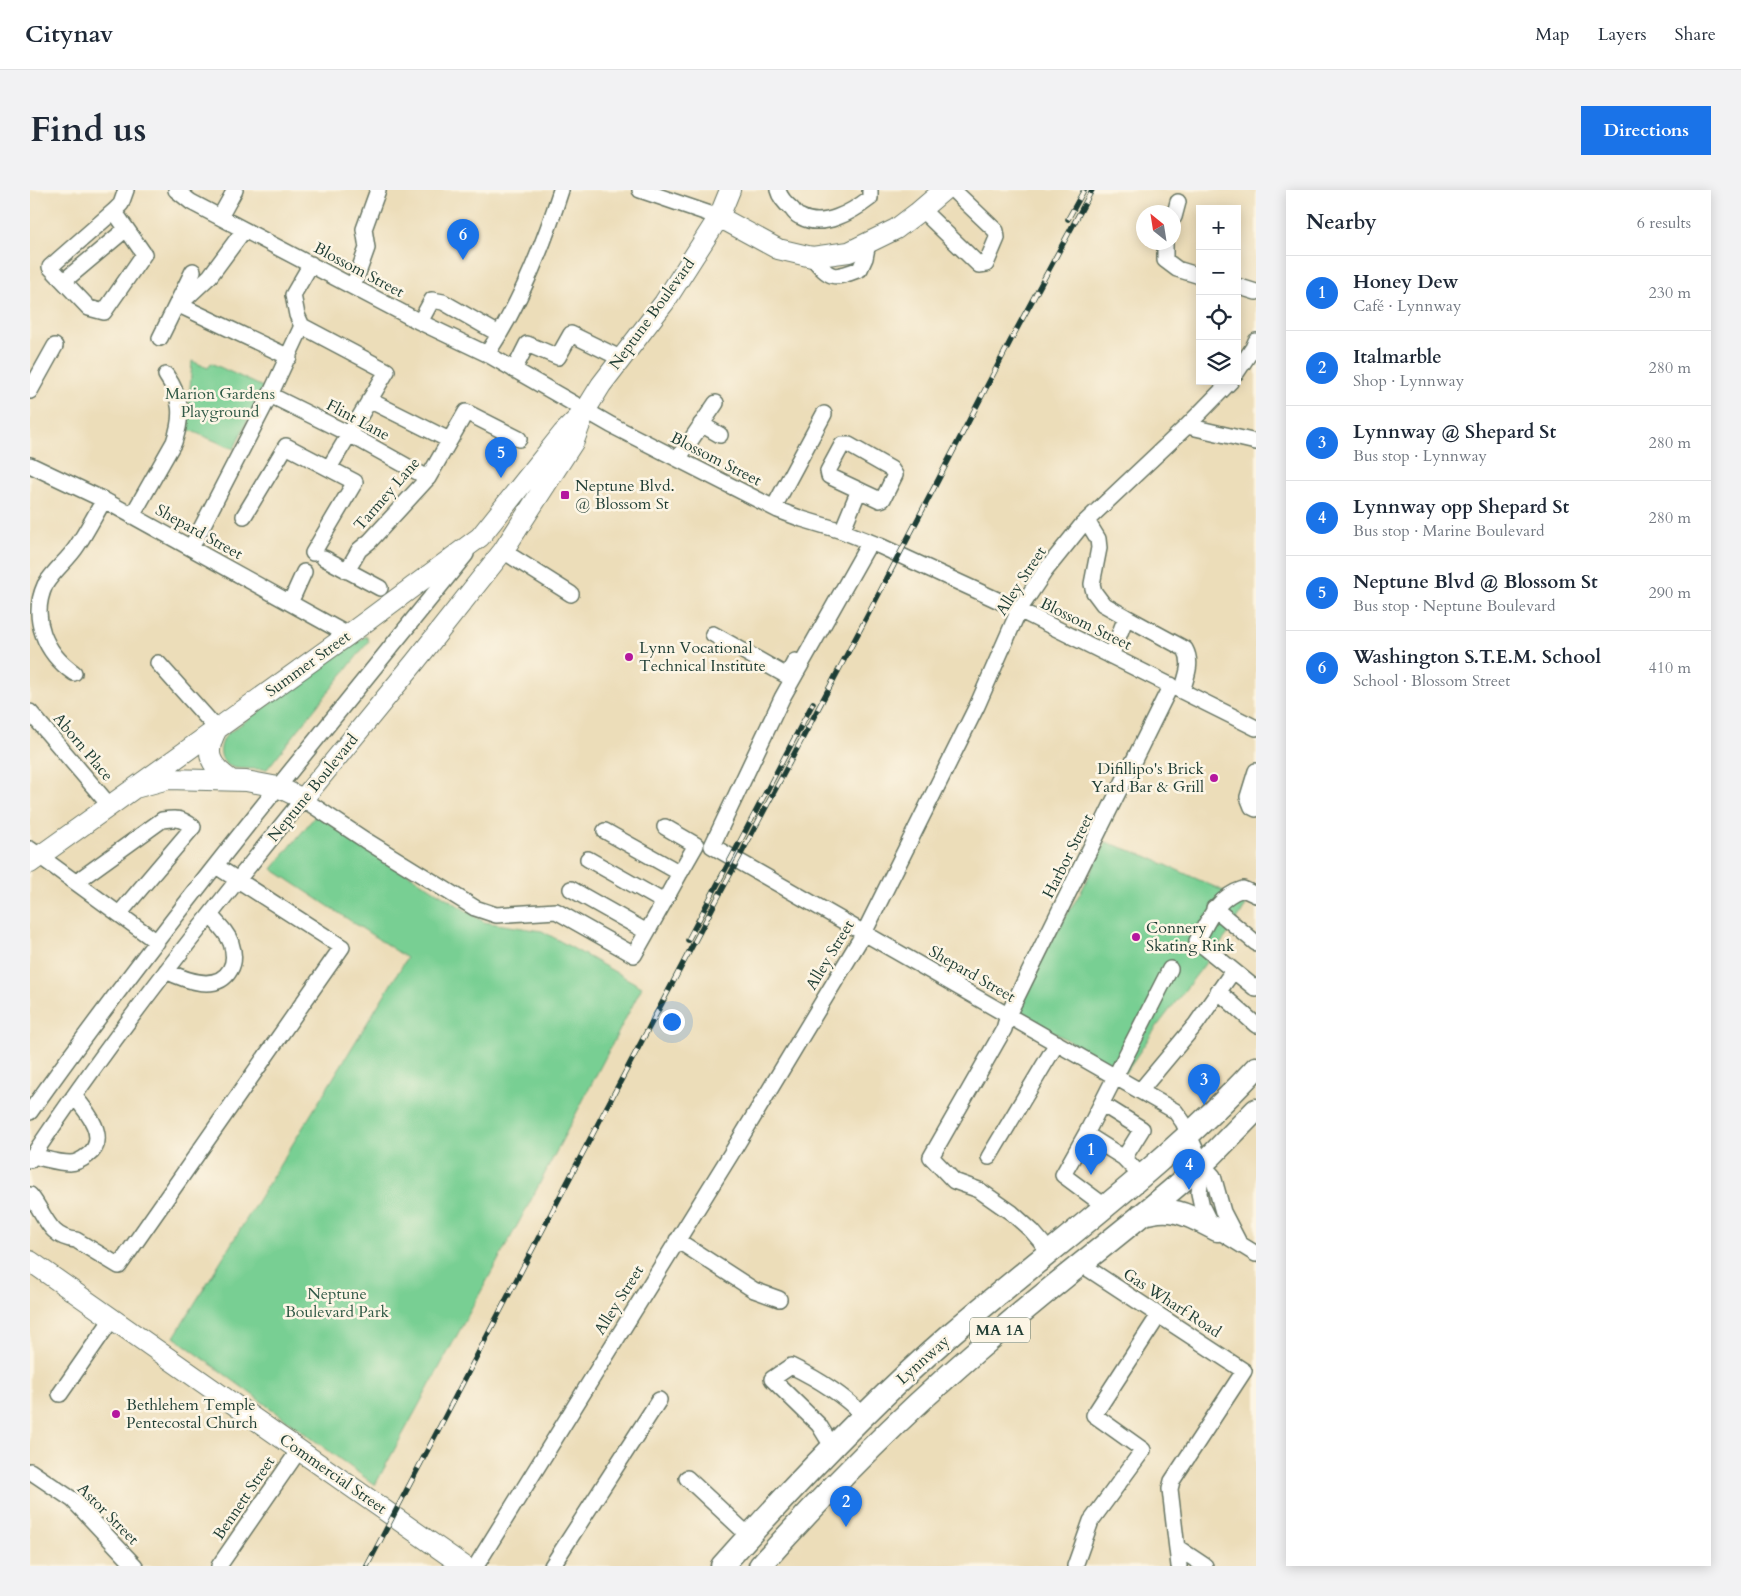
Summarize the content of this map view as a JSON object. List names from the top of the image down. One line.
{"streets":{"highway":["MA 1A","Lynnway"],"main road":["Neptune Boulevard","Summer Street","Commercial Street"],"street":["Blossom Street","Flint Lane","Tarmey Lane","Shepard Street","Alley Street","Aborn Place","Harbor Street","Gas Wharf Road","Bennett Street","Astor Street"]},"crossings":[["Blossom Street","Neptune Boulevard"],["Blossom Street","Shepard Street"],["Blossom Street","Alley Street"],["Blossom Street","Harbor Street"],["Neptune Boulevard","Summer Street"],["Flint Lane","Tarmey Lane"],["Shepard Street","Alley Street"],["Shepard Street","Summer Street"],["Shepard Street","Harbor Street"],["Shepard Street","Lynnway"],["Alley Street","Harbor Street"],["Summer Street","Aborn Place"],["Harbor Street","Lynnway"],["Gas Wharf Road","Lynnway"],["Commercial Street","Bennett Street"]],"parks":["Marion Gardens Playground","Neptune Boulevard Park"],"places":{"transit":["Neptune Blvd. @ Blossom St"],"other":["Lynn Vocational Technical Institute","Difillipo's Brick Yard Bar & Grill","Connery Skating Rink","Bethlehem Temple Pentecostal Church"]},"north":"top left","page":{"header":"Citynav","nav":["Map","Layers","Share"],"title":"Find us","buttons":"Directions","heading":["Nearby","6 results"],"map_buttons":["+","−"],"pins":["6","5","3","1","4","2"],"list":[{"mark":"1","name":"Honey Dew","note":"Café · Lynnway","value":"230 m"},{"mark":"2","name":"Italmarble","note":"Shop · Lynnway","value":"280 m"},{"mark":"3","name":"Lynnway @ Shepard St","note":"Bus stop · Lynnway","value":"280 m"},{"mark":"4","name":"Lynnway opp Shepard St","note":"Bus stop · Marine Boulevard","value":"280 m"},{"mark":"5","name":"Neptune Blvd @ Blossom St","note":"Bus stop · Neptune Boulevard","value":"290 m"},{"mark":"6","name":"Washington S.T.E.M. School","note":"School · Blossom Street","value":"410 m"}]}}
